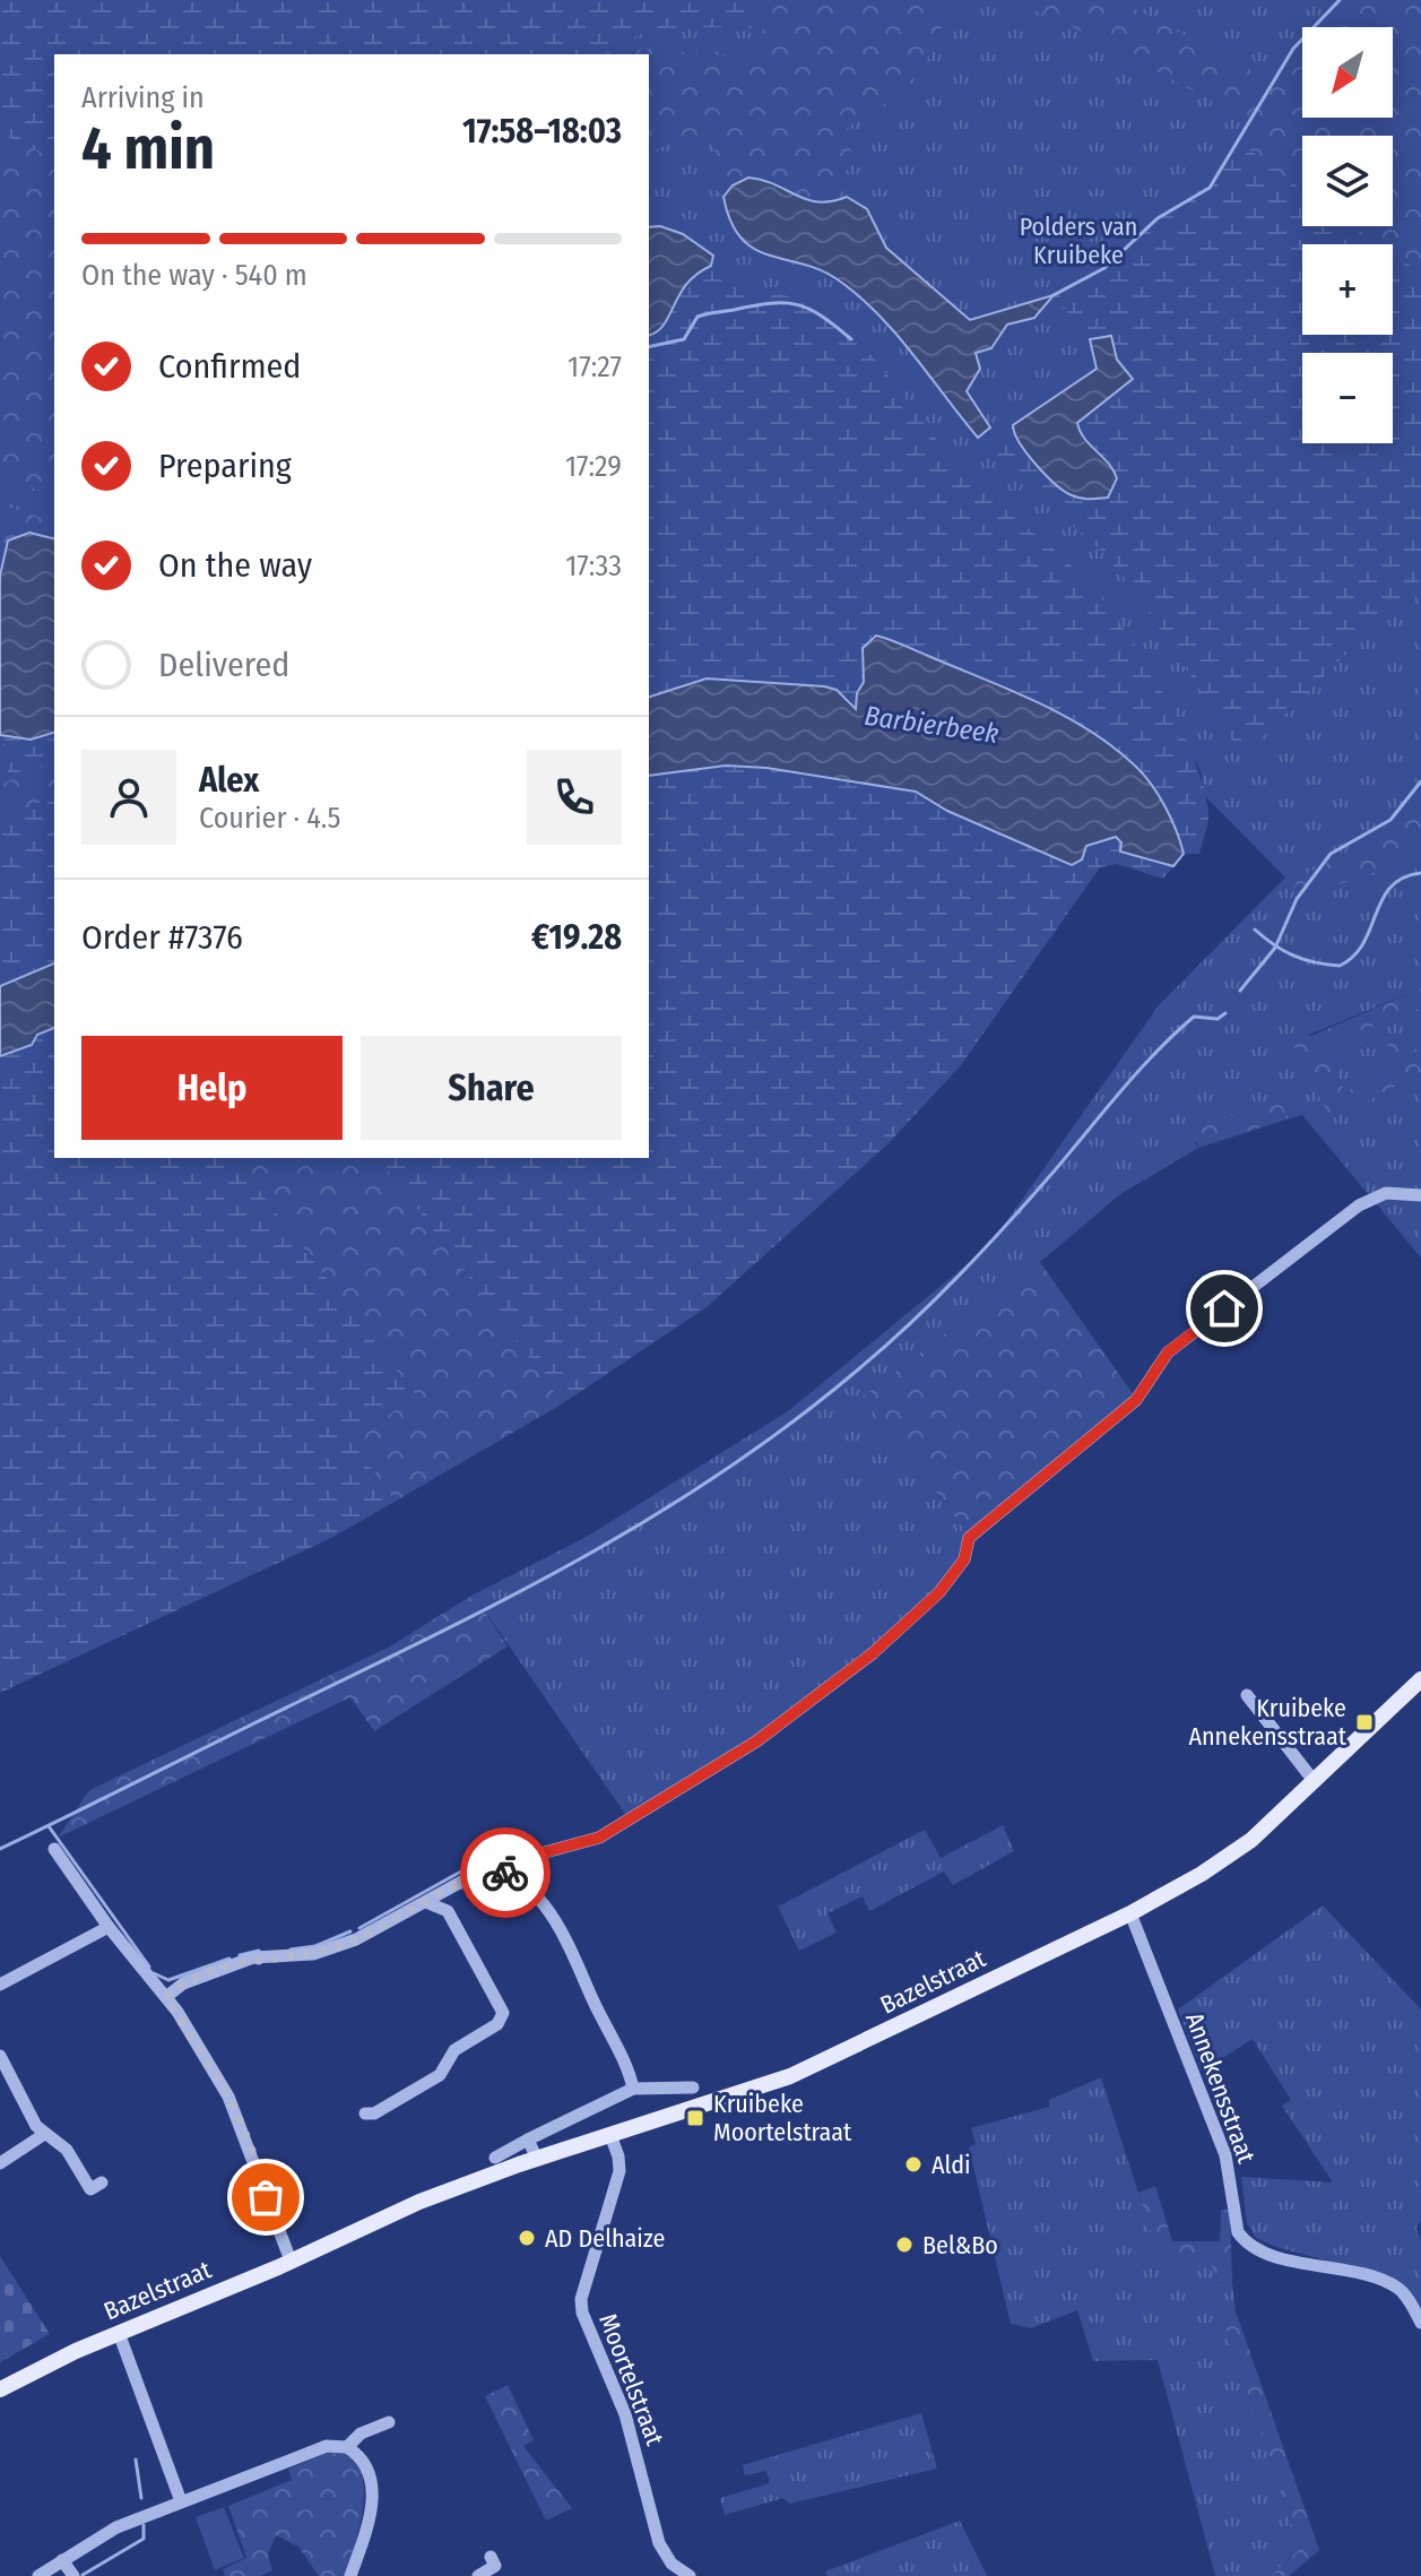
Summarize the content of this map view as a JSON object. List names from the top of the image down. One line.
{"streets":{"main road":["Bazelstraat"],"street":["Annekensstraat","Moortelstraat"]},"crossings":[["Bazelstraat","Annekensstraat"],["Bazelstraat","Moortelstraat"]],"water":["Barbierbeek"],"parks":["Polders van Kruibeke"],"places":{"transit":["Kruibeke Annekensstraat","Kruibeke Moortelstraat"],"other":["Aldi","AD Delhaize","Bel&Bo"]},"north":"bottom left","page":{"map_buttons":["+","−"],"heading":["4 min","Arriving in","17:58–18:03"],"panel":["Alex","Courier · 4.5","Order #7376","€19.28"],"bar":"On the way · 540 m","list":[["Confirmed","17:27"],["Preparing","17:29"],["On the way","17:33"],"Delivered"],"buttons":["Help","Share"]}}
